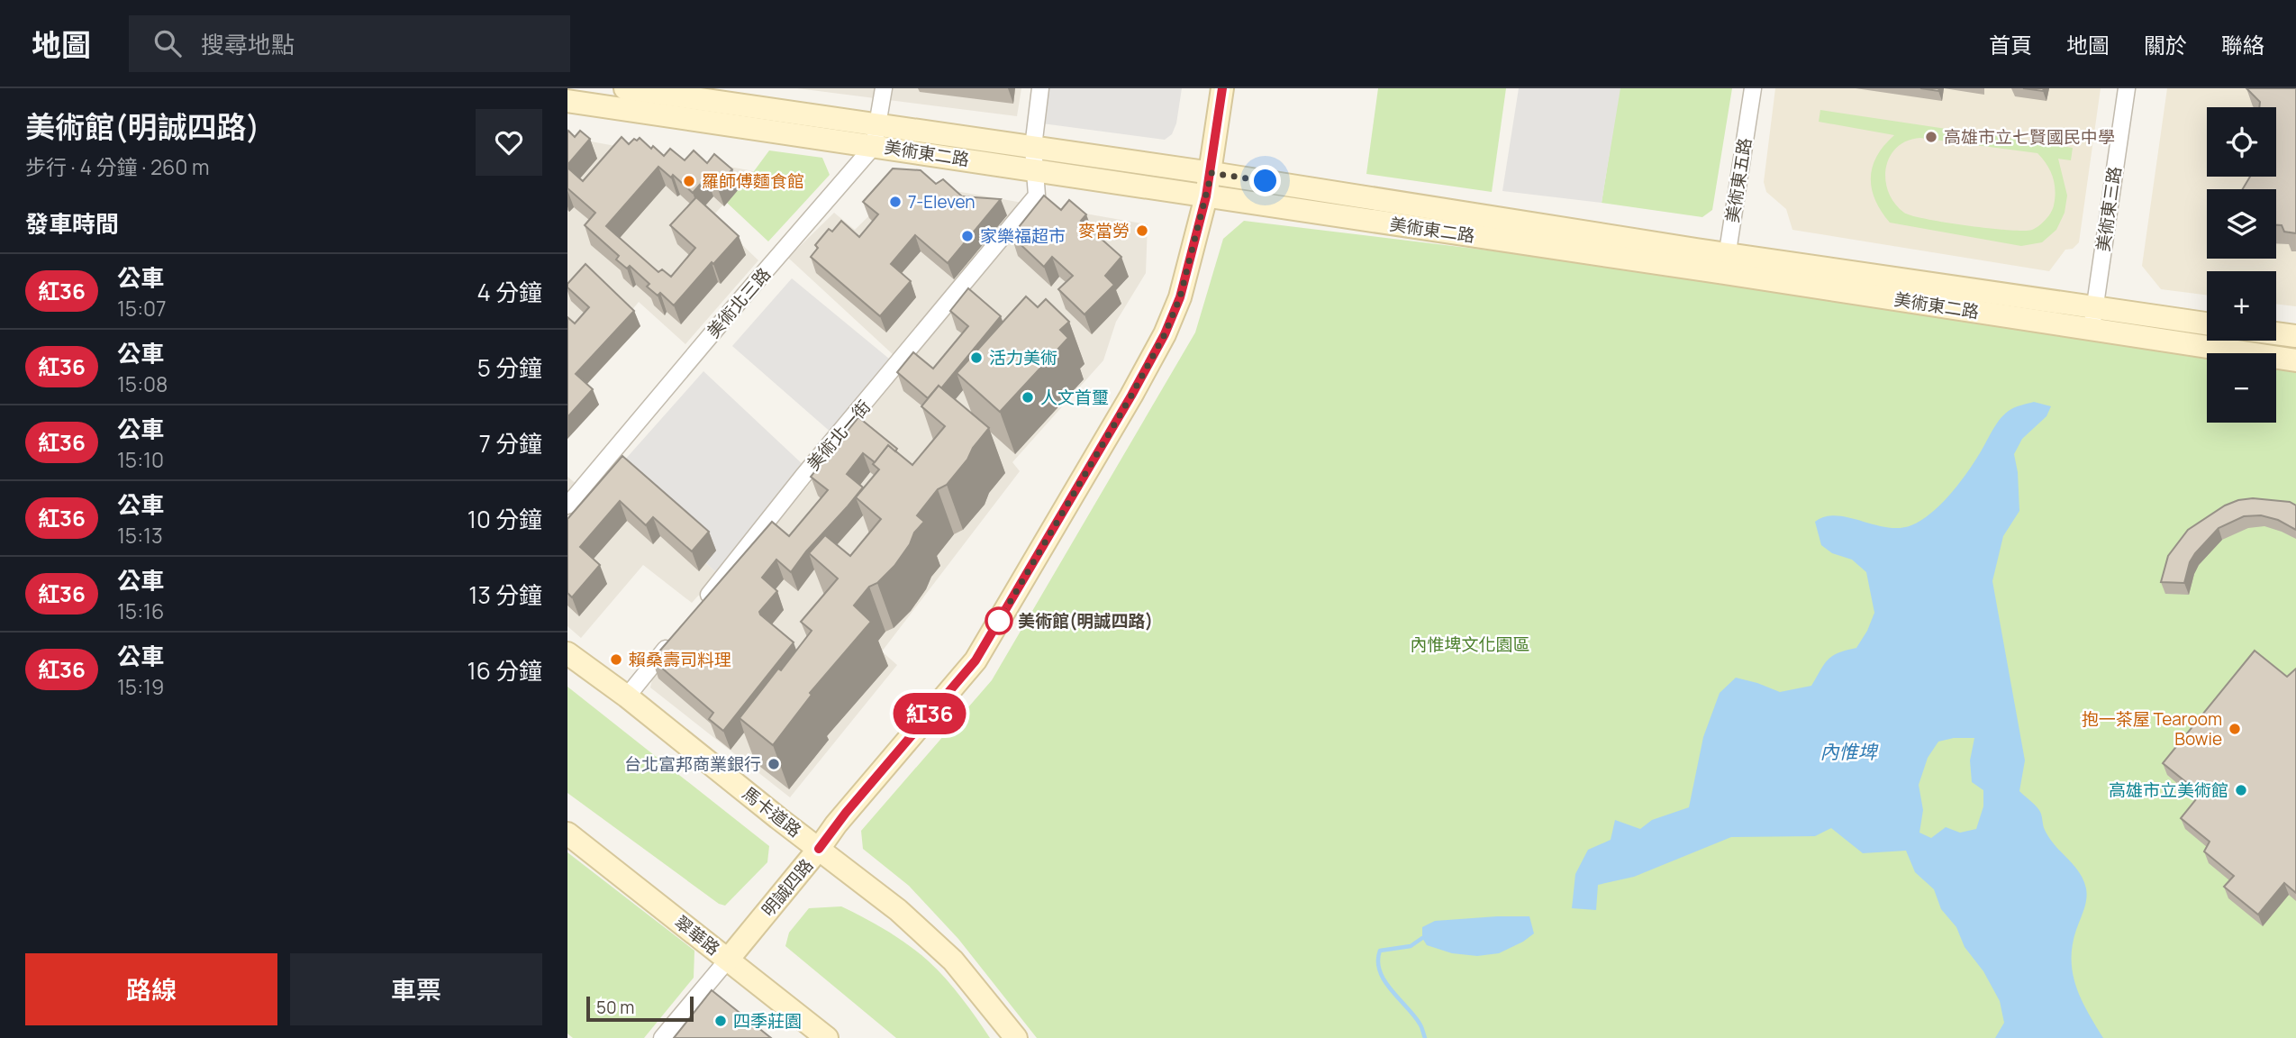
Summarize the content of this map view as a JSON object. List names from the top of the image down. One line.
{"streets":{"street":["美術東二路","美術東五路","美術東三路","美術北三路","美術北一街","馬卡道路","明誠四路","翠華路"]},"crossings":[["美術東二路","美術東五路"],["美術東二路","美術東三路"],["美術東二路","美術北三路"],["美術東二路","美術北一街"],["美術東二路","明誠四路"],["馬卡道路","明誠四路"],["明誠四路","翠華路"]],"water":["內惟埤"],"parks":["內惟埤文化園區"],"places":["高雄市立七賢國民中學","羅師傅麵食館","7-Eleven","麥當勞","家樂福超市","活力美術","人文首璽","美術館(明誠四路)","賴桑壽司料理","抱一茶屋 Tearoom Bowie","台北富邦商業銀行","高雄市立美術館","四季莊園"],"lines":["bus line 紅36"],"scale_bar":"50 m","page":{"header":"地圖","search":"搜尋地點","nav":["首頁","地圖","關於","聯絡"],"heading":[["美術館(明誠四路)","步行 · 4 分鐘 · 260 m"],"發車時間"],"on_map":"紅36","map_buttons":["+","−"],"list":[{"mark":"紅36","name":"公車","note":"15:07","value":"4 分鐘"},{"mark":"紅36","name":"公車","note":"15:08","value":"5 分鐘"},{"mark":"紅36","name":"公車","note":"15:10","value":"7 分鐘"},{"mark":"紅36","name":"公車","note":"15:13","value":"10 分鐘"},{"mark":"紅36","name":"公車","note":"15:16","value":"13 分鐘"},{"mark":"紅36","name":"公車","note":"15:19","value":"16 分鐘"}],"buttons":["路線","車票"],"scale":"50 m"}}
